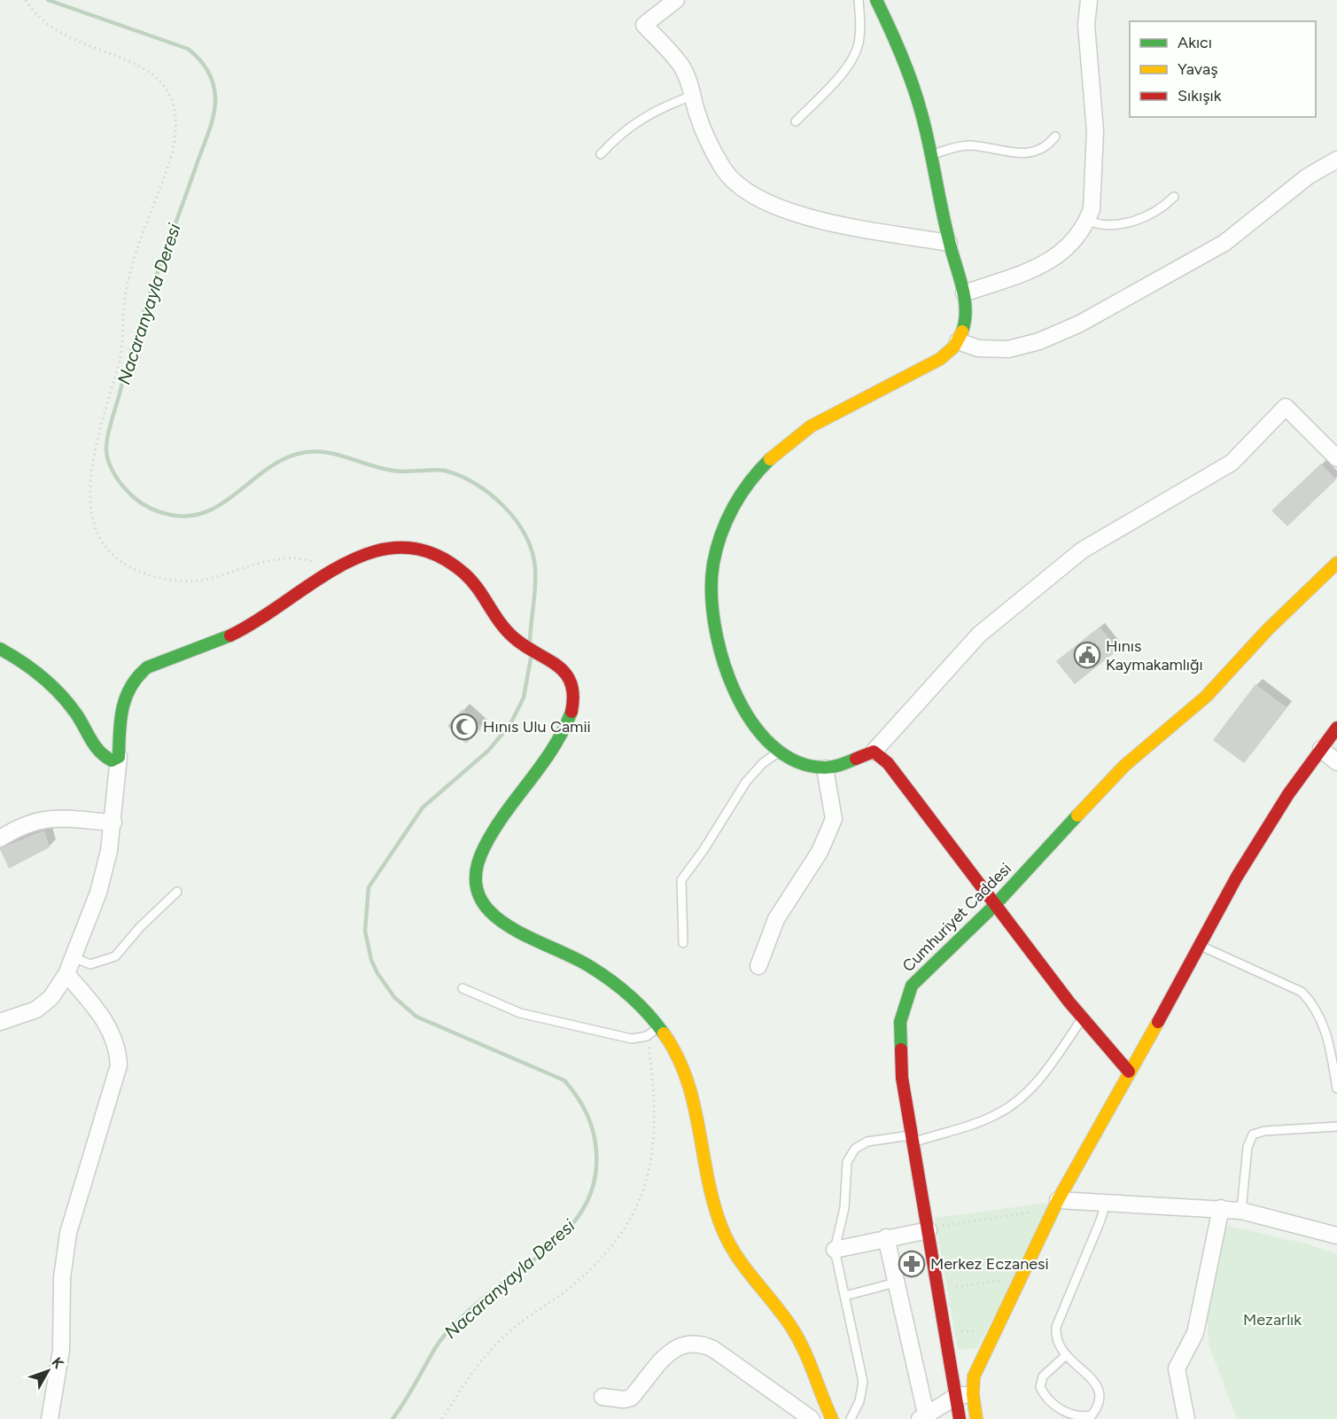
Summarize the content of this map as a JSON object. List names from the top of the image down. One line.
{"streets":{"street":["Cumhuriyet Caddesi"]},"water":["Nacaranyayla Deresi"],"parks":["Mezarlık"],"places":{"public building":["Hınıs Kaymakamlığı"],"mosque":["Hınıs Ulu Camii"],"pharmacy":["Merkez Eczanesi"]},"legend":["Akıcı","Yavaş","Sıkışık"],"north":"top right"}
